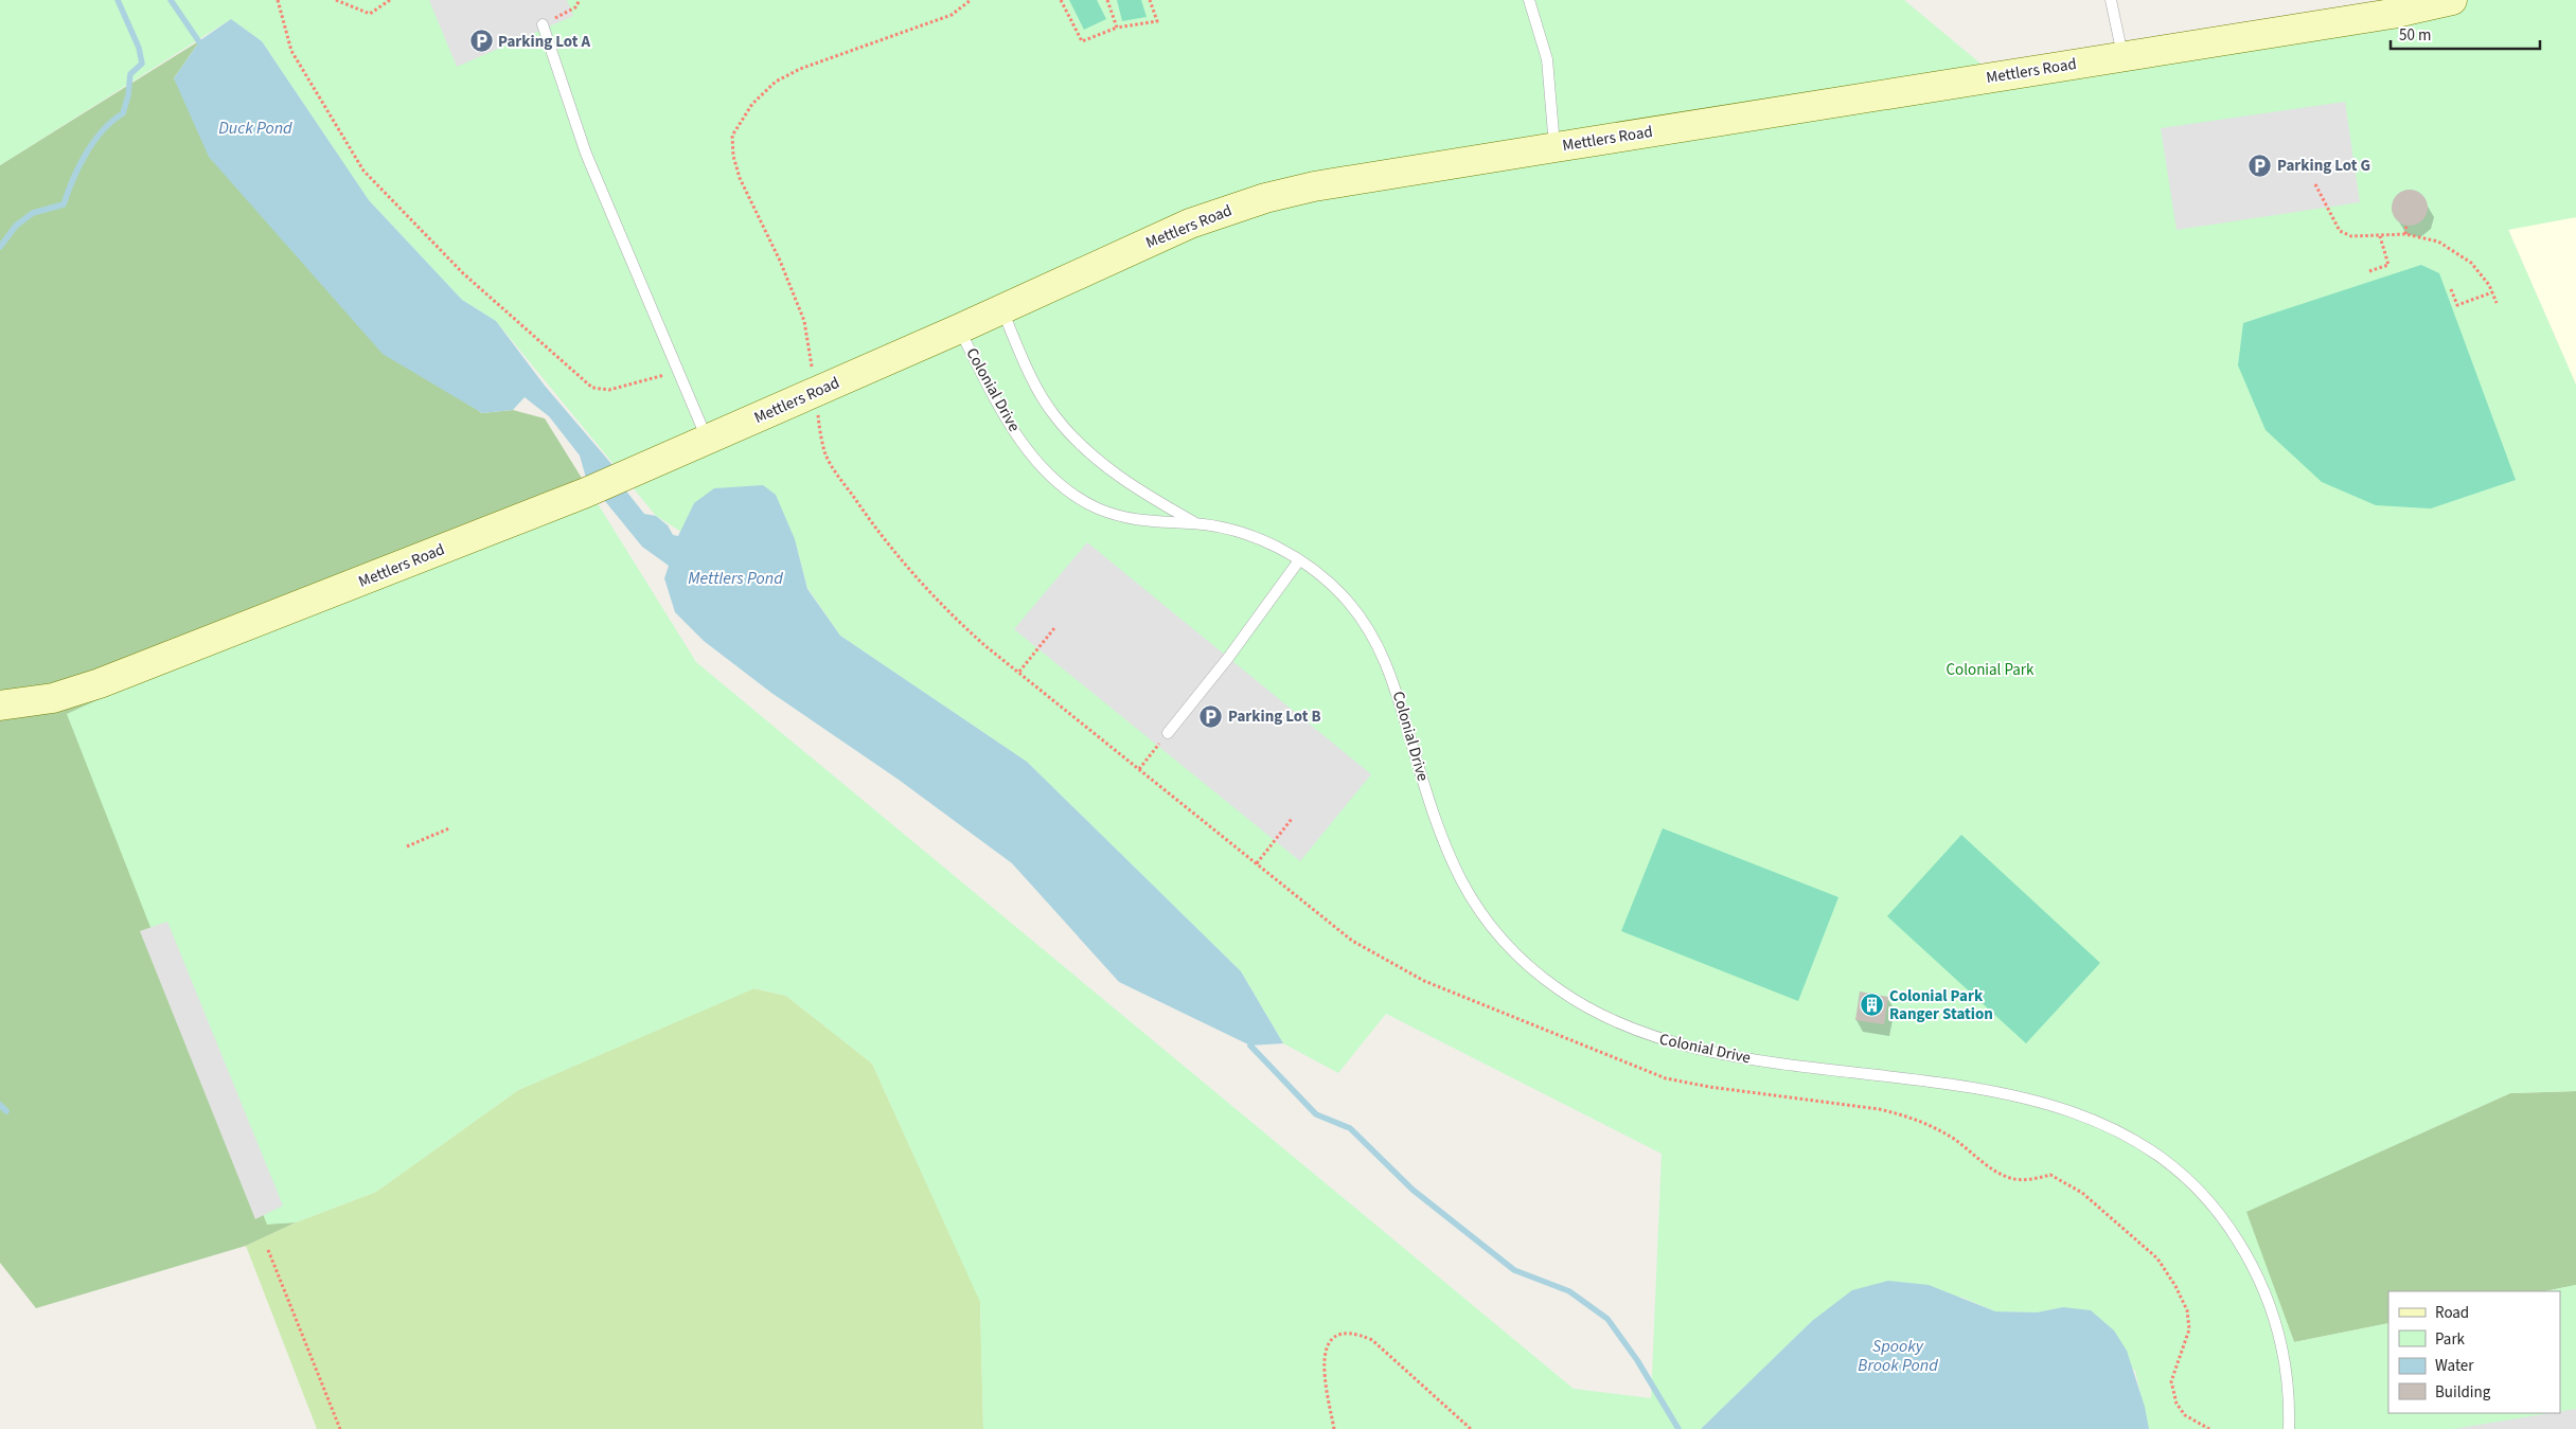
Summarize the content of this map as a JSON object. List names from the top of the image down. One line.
{"streets":{"street":["Mettlers Road"],"lane":["Colonial Drive"]},"crossings":[["Mettlers Road","Colonial Drive"]],"water":["Duck Pond","Mettlers Pond","Spooky Brook Pond"],"parks":["Colonial Park"],"places":{"parking":["Parking Lot A","Parking Lot G","Parking Lot B"],"building":["Colonial Park Ranger Station"]},"legend":["Road","Park","Water","Building"],"scale_bar":"50 m"}
